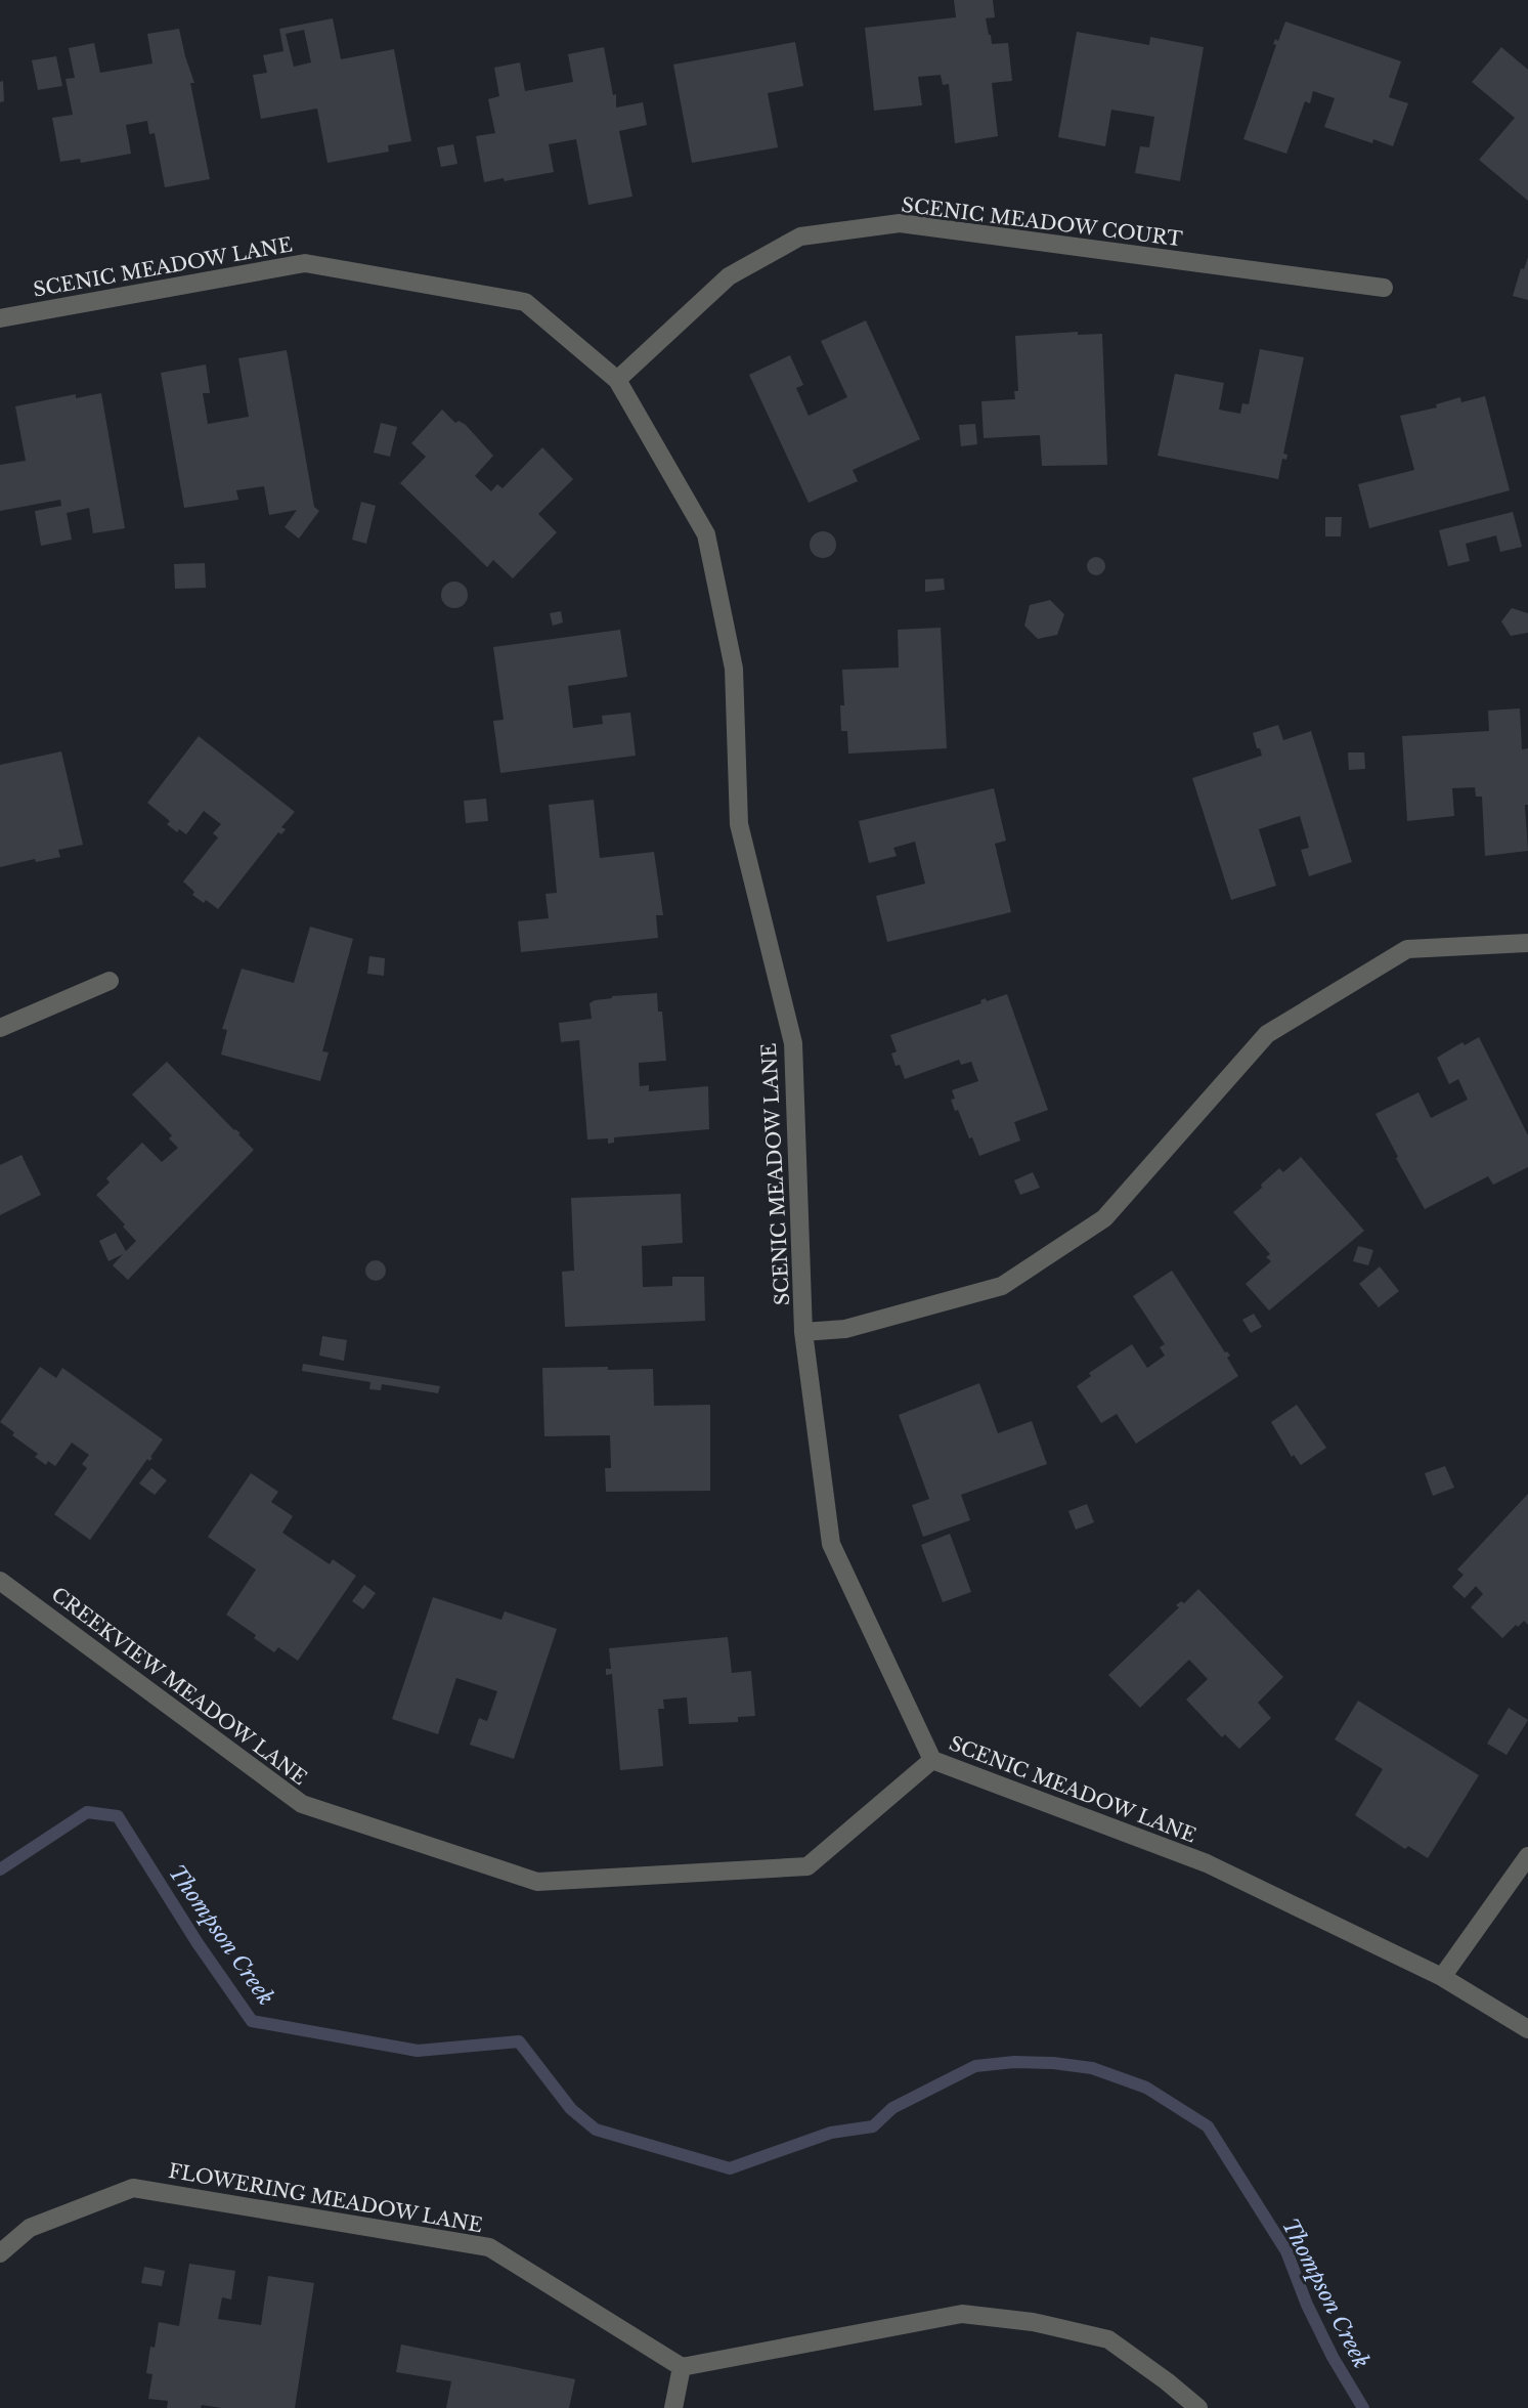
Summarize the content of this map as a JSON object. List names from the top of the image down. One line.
{"streets":{"street":["SCENIC MEADOW COURT","SCENIC MEADOW LANE","CREEKVIEW MEADOW LANE","FLOWERING MEADOW LANE"]},"crossings":[["SCENIC MEADOW COURT","SCENIC MEADOW LANE"],["SCENIC MEADOW LANE","CREEKVIEW MEADOW LANE"]],"water":["Thompson Creek"]}
